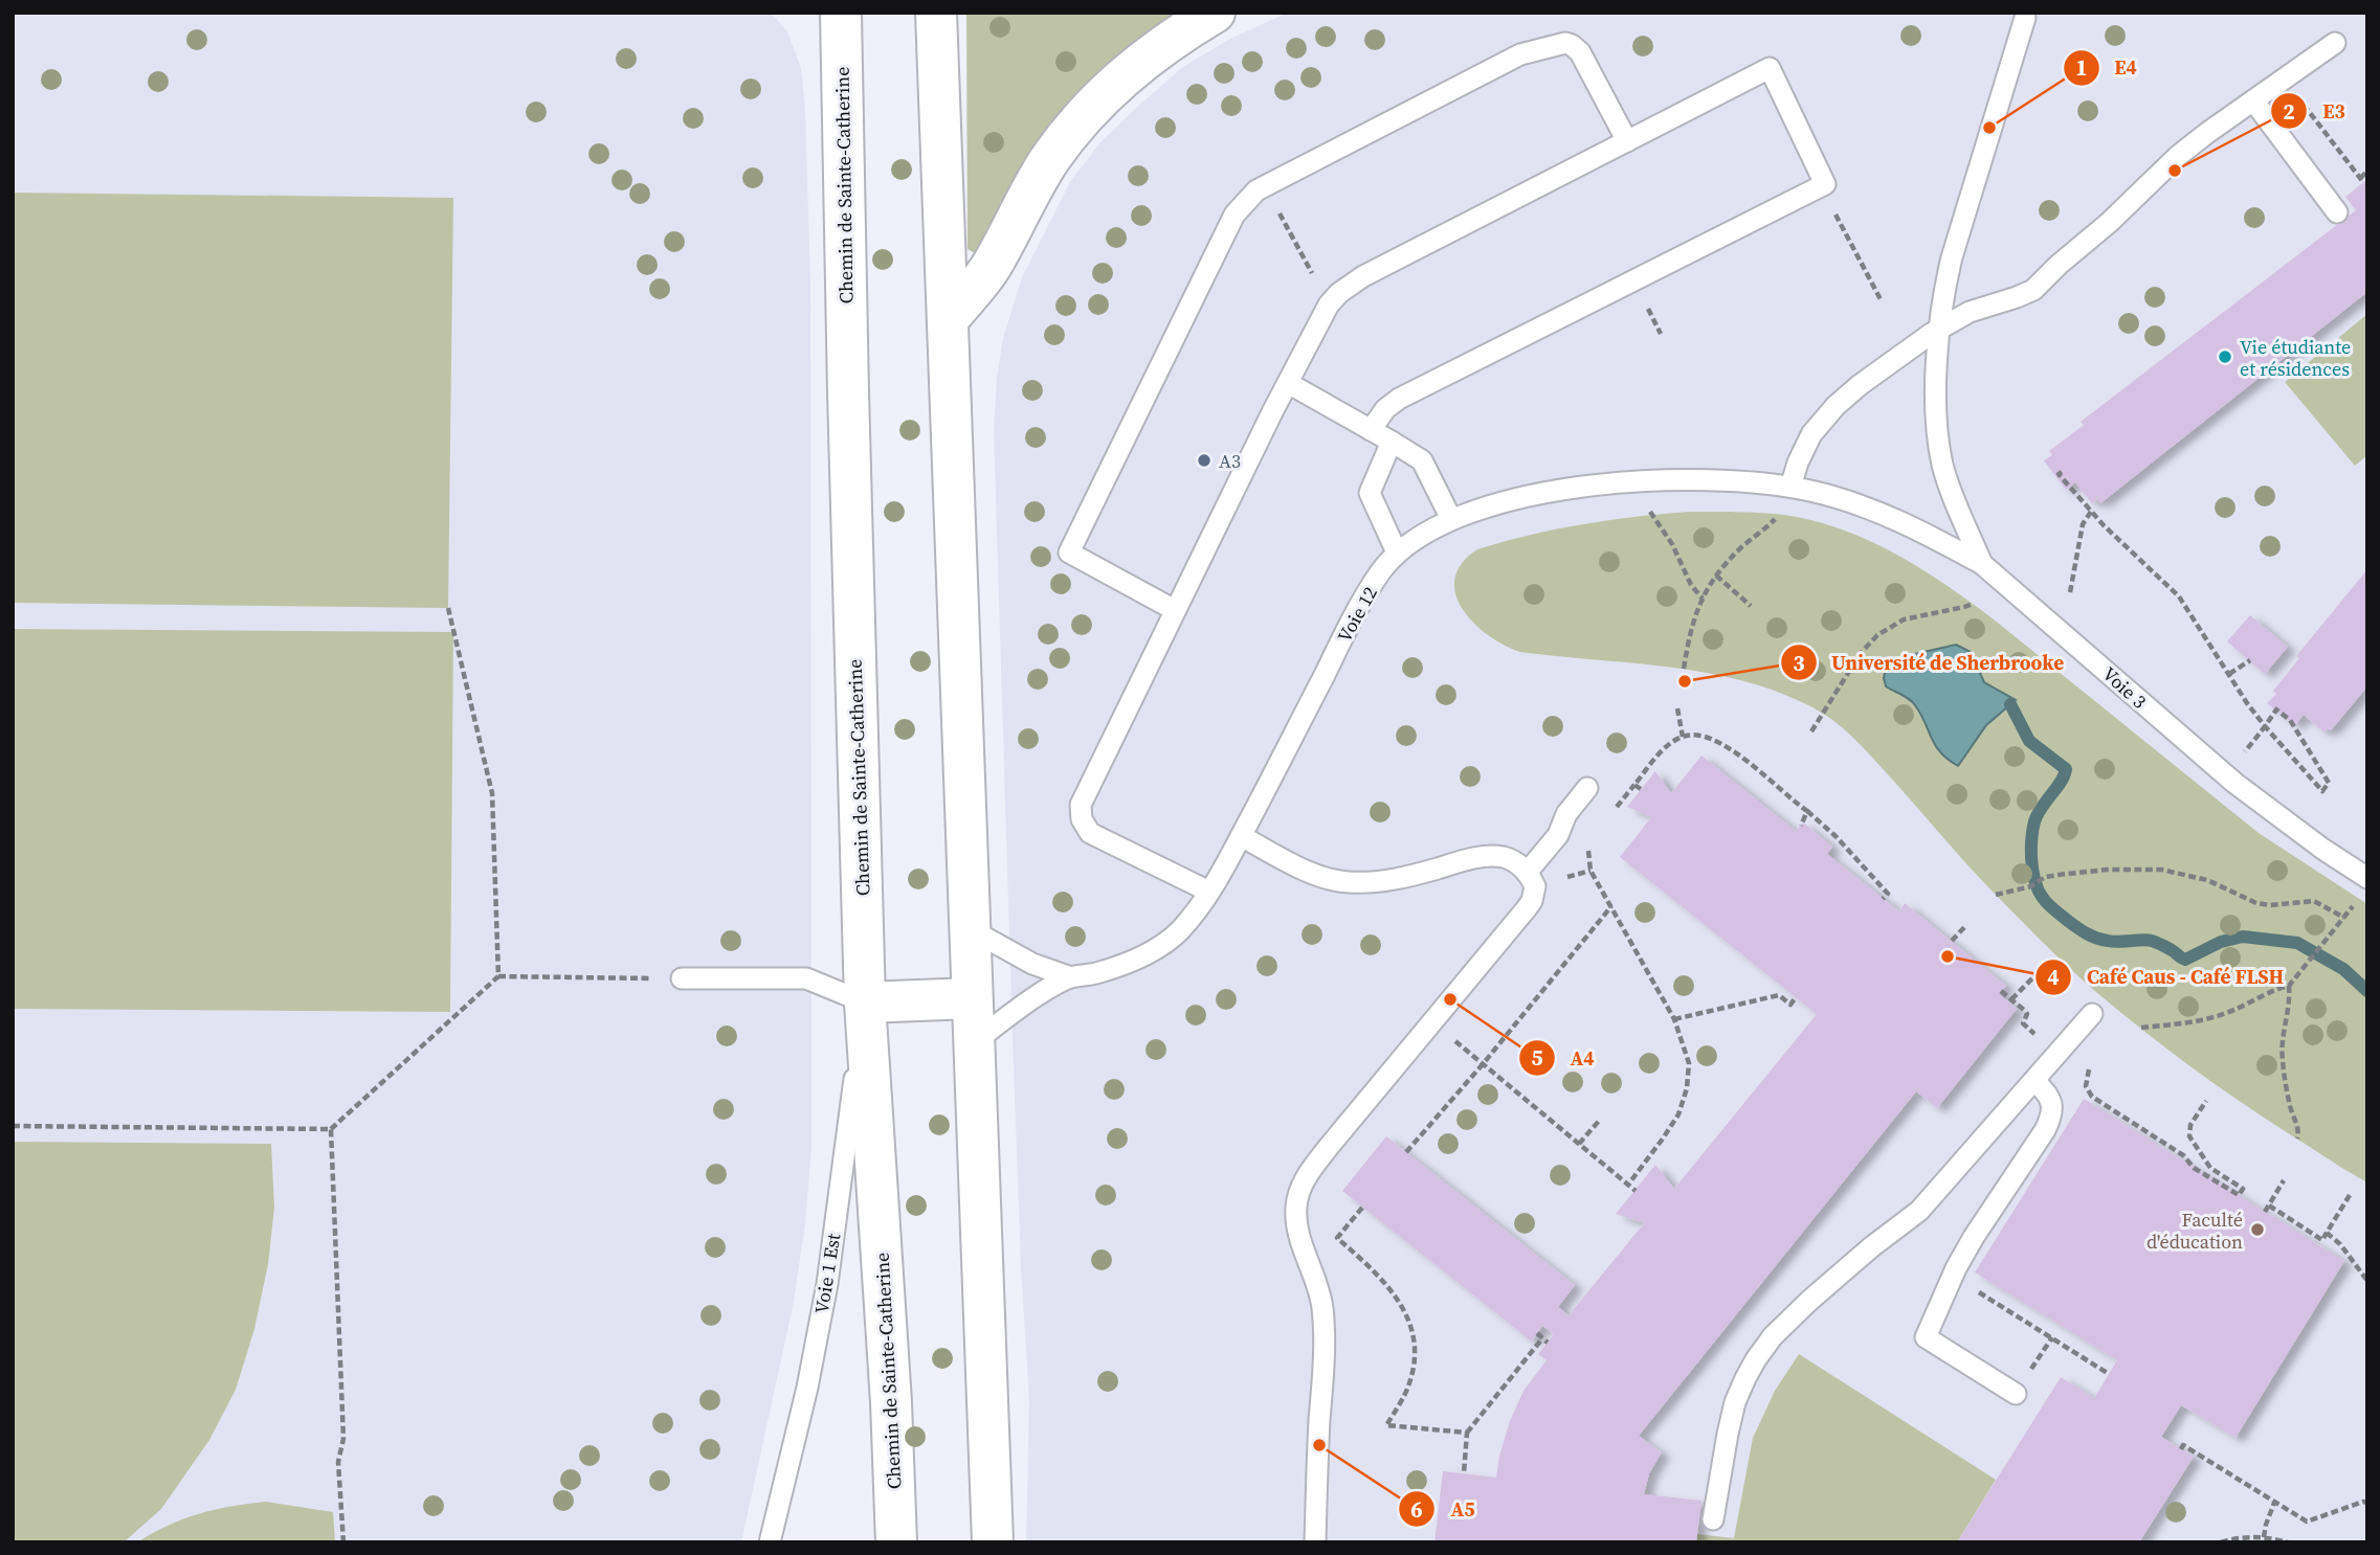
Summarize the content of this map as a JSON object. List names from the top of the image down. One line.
{"streets":{"main road":["Chemin de Sainte-Catherine"],"lane":["Voie 12","Voie 3","Voie 1 Est"]},"crossings":[["Chemin de Sainte-Catherine","Voie 1 Est"],["Voie 12","Voie 3"]],"places":["E4","E3","Vie étudiante et résidences","A3","Université de Sherbrooke","Café Caus - Café FLSH","A4","Faculté d'éducation","A5"]}
